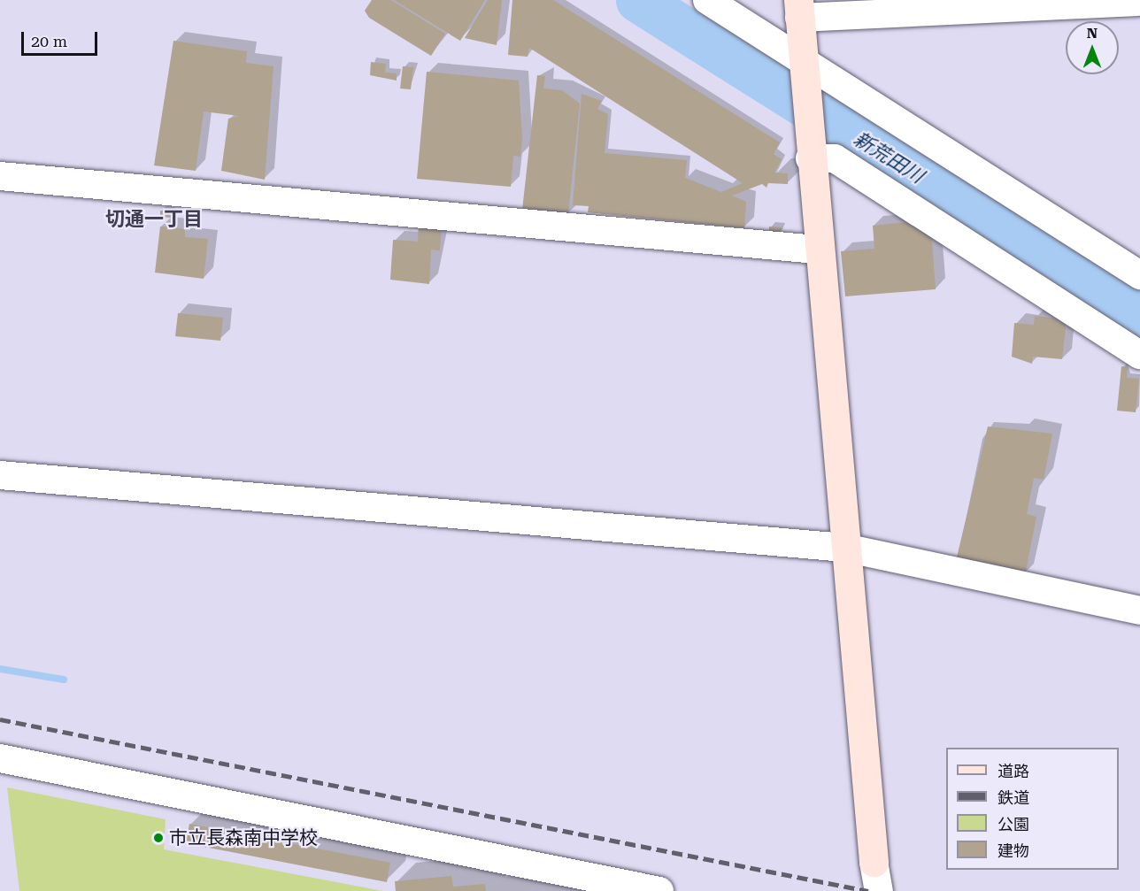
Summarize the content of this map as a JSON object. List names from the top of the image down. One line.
{"districts":["切通一丁目"],"water":["新荒田川"],"places":["市立長森南中学校"],"legend":["道路","鉄道","公園","建物"],"scale_bar":"20 m","north":"top"}
